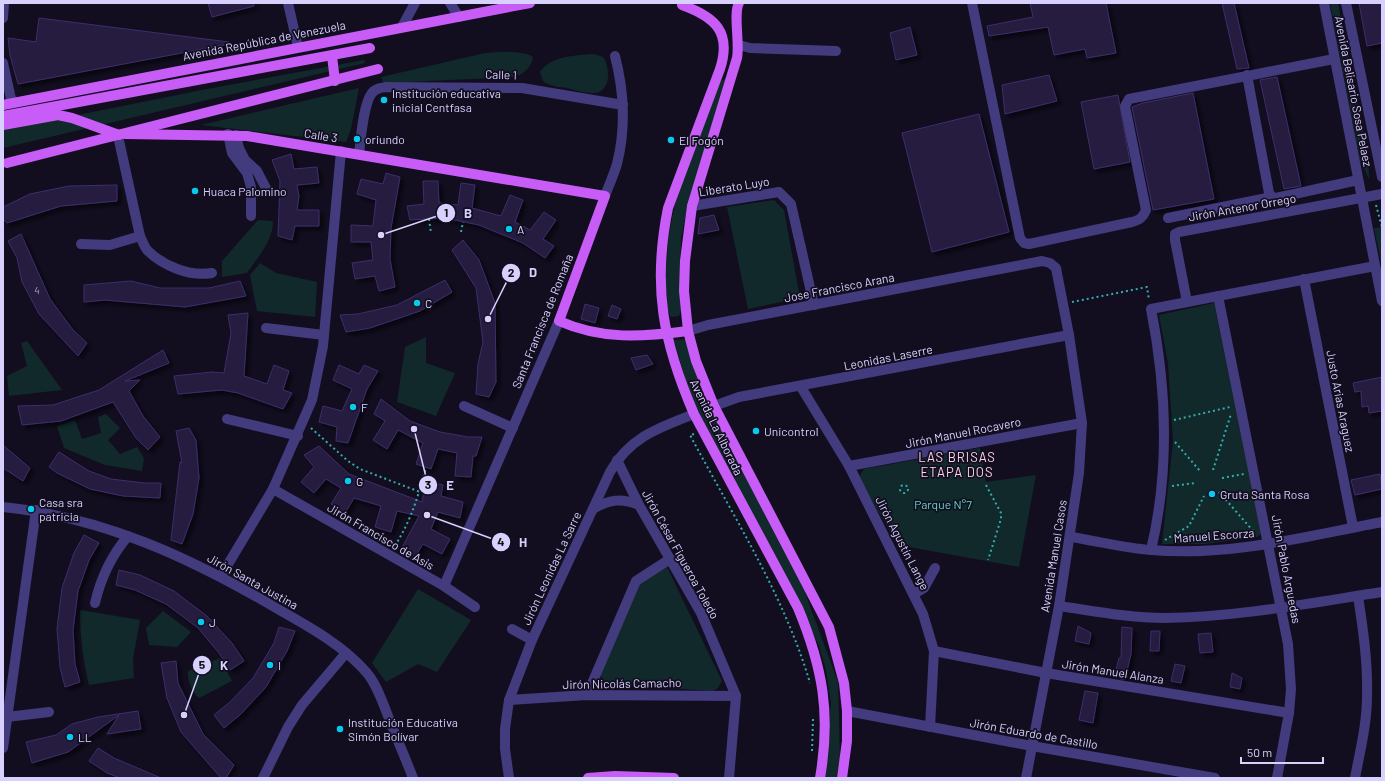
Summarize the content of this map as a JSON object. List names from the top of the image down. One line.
{"streets":{"main road":["Avenida República de Venezuela","Calle 3","Jose Francisco Arana","Santa Francisca de Romaña","Avenida La Alborada"],"street":["Calle 1","Avenida Belisario Sosa Pelaez","Liberato Luyo","Jirón Antenor Orrego","Leonidas Laserre","Justo Arias Araguez","Jirón Manuel Rocavero","Manuel Escorza","Jirón Francisco de Asis","Jirón Agustín Lange","Jirón César Figueroa Toledo","Avenida Manuel Casos","Jirón Leonidas La Sarre","Jirón Pablo Arguedas","Jirón Santa Justina","Jirón Manuel Alanza","Jirón Nicolás Camacho","Jirón Eduardo de Castillo"]},"crossings":[["Calle 1","Calle 3"],["Calle 1","Santa Francisca de Romaña"],["Avenida Belisario Sosa Pelaez","Jirón Antenor Orrego"],["Calle 3","Santa Francisca de Romaña"],["Liberato Luyo","Jose Francisco Arana"],["Liberato Luyo","Avenida La Alborada"],["Jose Francisco Arana","Santa Francisca de Romaña"],["Jose Francisco Arana","Leonidas Laserre"],["Jose Francisco Arana","Avenida La Alborada"],["Jose Francisco Arana","Avenida Manuel Casos"],["Santa Francisca de Romaña","Jirón Francisco de Asis"],["Leonidas Laserre","Avenida La Alborada"],["Leonidas Laserre","Jirón Agustín Lange"],["Leonidas Laserre","Avenida Manuel Casos"],["Justo Arias Araguez","Manuel Escorza"],["Avenida La Alborada","Jirón Leonidas La Sarre"],["Avenida La Alborada","Jirón Eduardo de Castillo"],["Jirón Manuel Rocavero","Jirón Agustín Lange"],["Jirón Manuel Rocavero","Avenida Manuel Casos"],["Manuel Escorza","Avenida Manuel Casos"],["Manuel Escorza","Jirón Pablo Arguedas"],["Jirón Agustín Lange","Jirón Manuel Alanza"],["Jirón Agustín Lange","Jirón Eduardo de Castillo"],["Jirón César Figueroa Toledo","Jirón Leonidas La Sarre"],["Jirón César Figueroa Toledo","Jirón Nicolás Camacho"],["Avenida Manuel Casos","Jirón Manuel Alanza"],["Avenida Manuel Casos","Jirón Eduardo de Castillo"],["Jirón Leonidas La Sarre","Jirón Nicolás Camacho"],["Jirón Pablo Arguedas","Jirón Manuel Alanza"]],"districts":["LAS BRISAS ETAPA DOS"],"parks":["Parque N°7"],"places":["Institución educativa inicial Centfasa","oriundo","El Fogón","Huaca Palomino","A","B","C","D","F","E","Unicontrol","G","Gruta Santa Rosa","Casa sra patricia","H","J","I","K","Institución Educativa Simón Bolívar","LL"],"house_numbers":["4"],"scale_bar":"50 m"}
